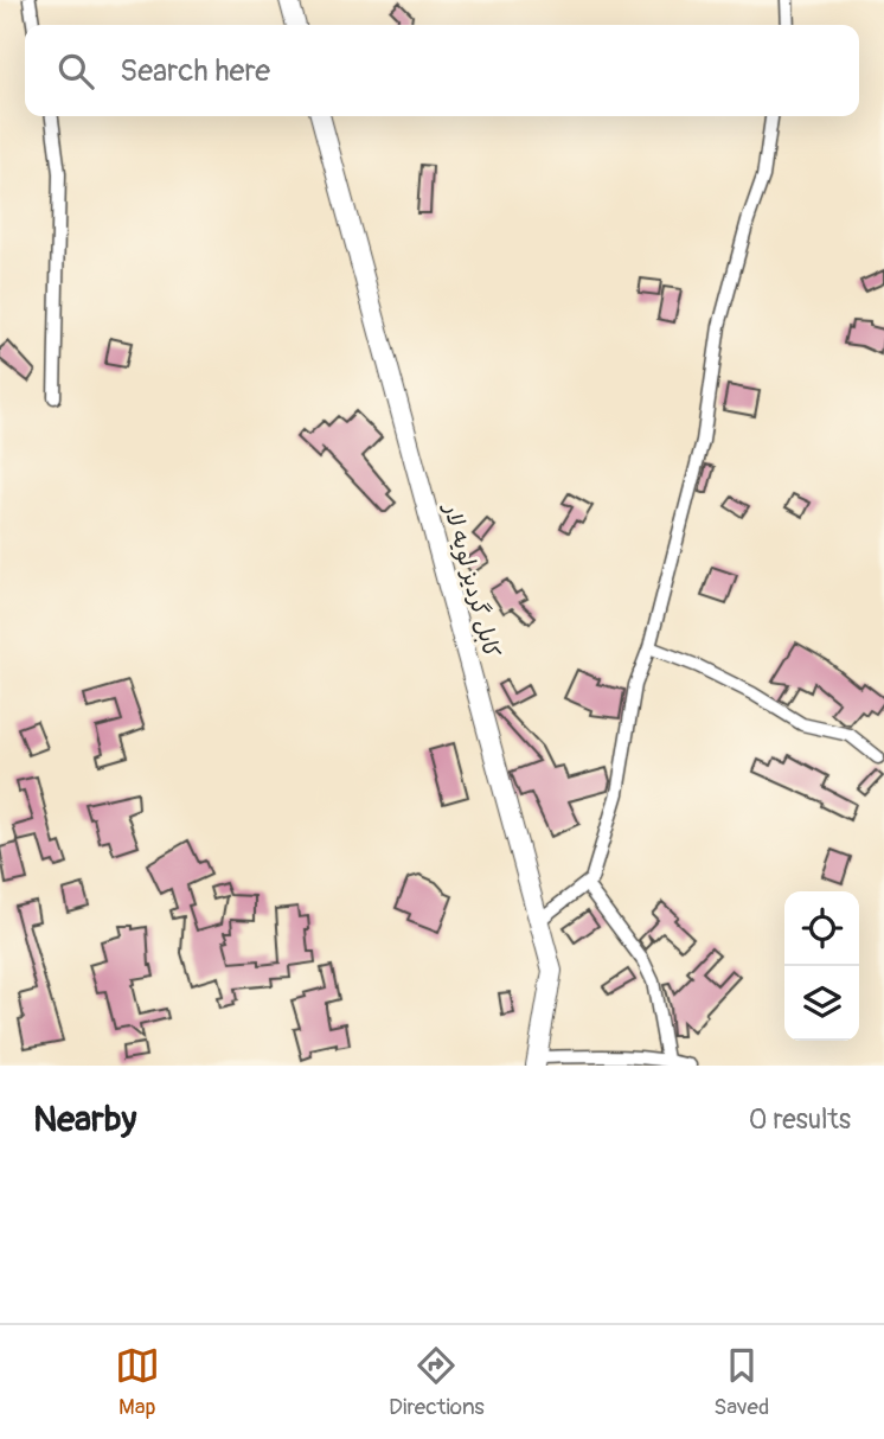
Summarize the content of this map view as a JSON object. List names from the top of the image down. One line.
{"streets":{"highway":["کابل گردیز لویه لار"]},"page":{"search":"Search here","heading":["Nearby","0 results"],"nav":["Map","Directions","Saved"]}}
